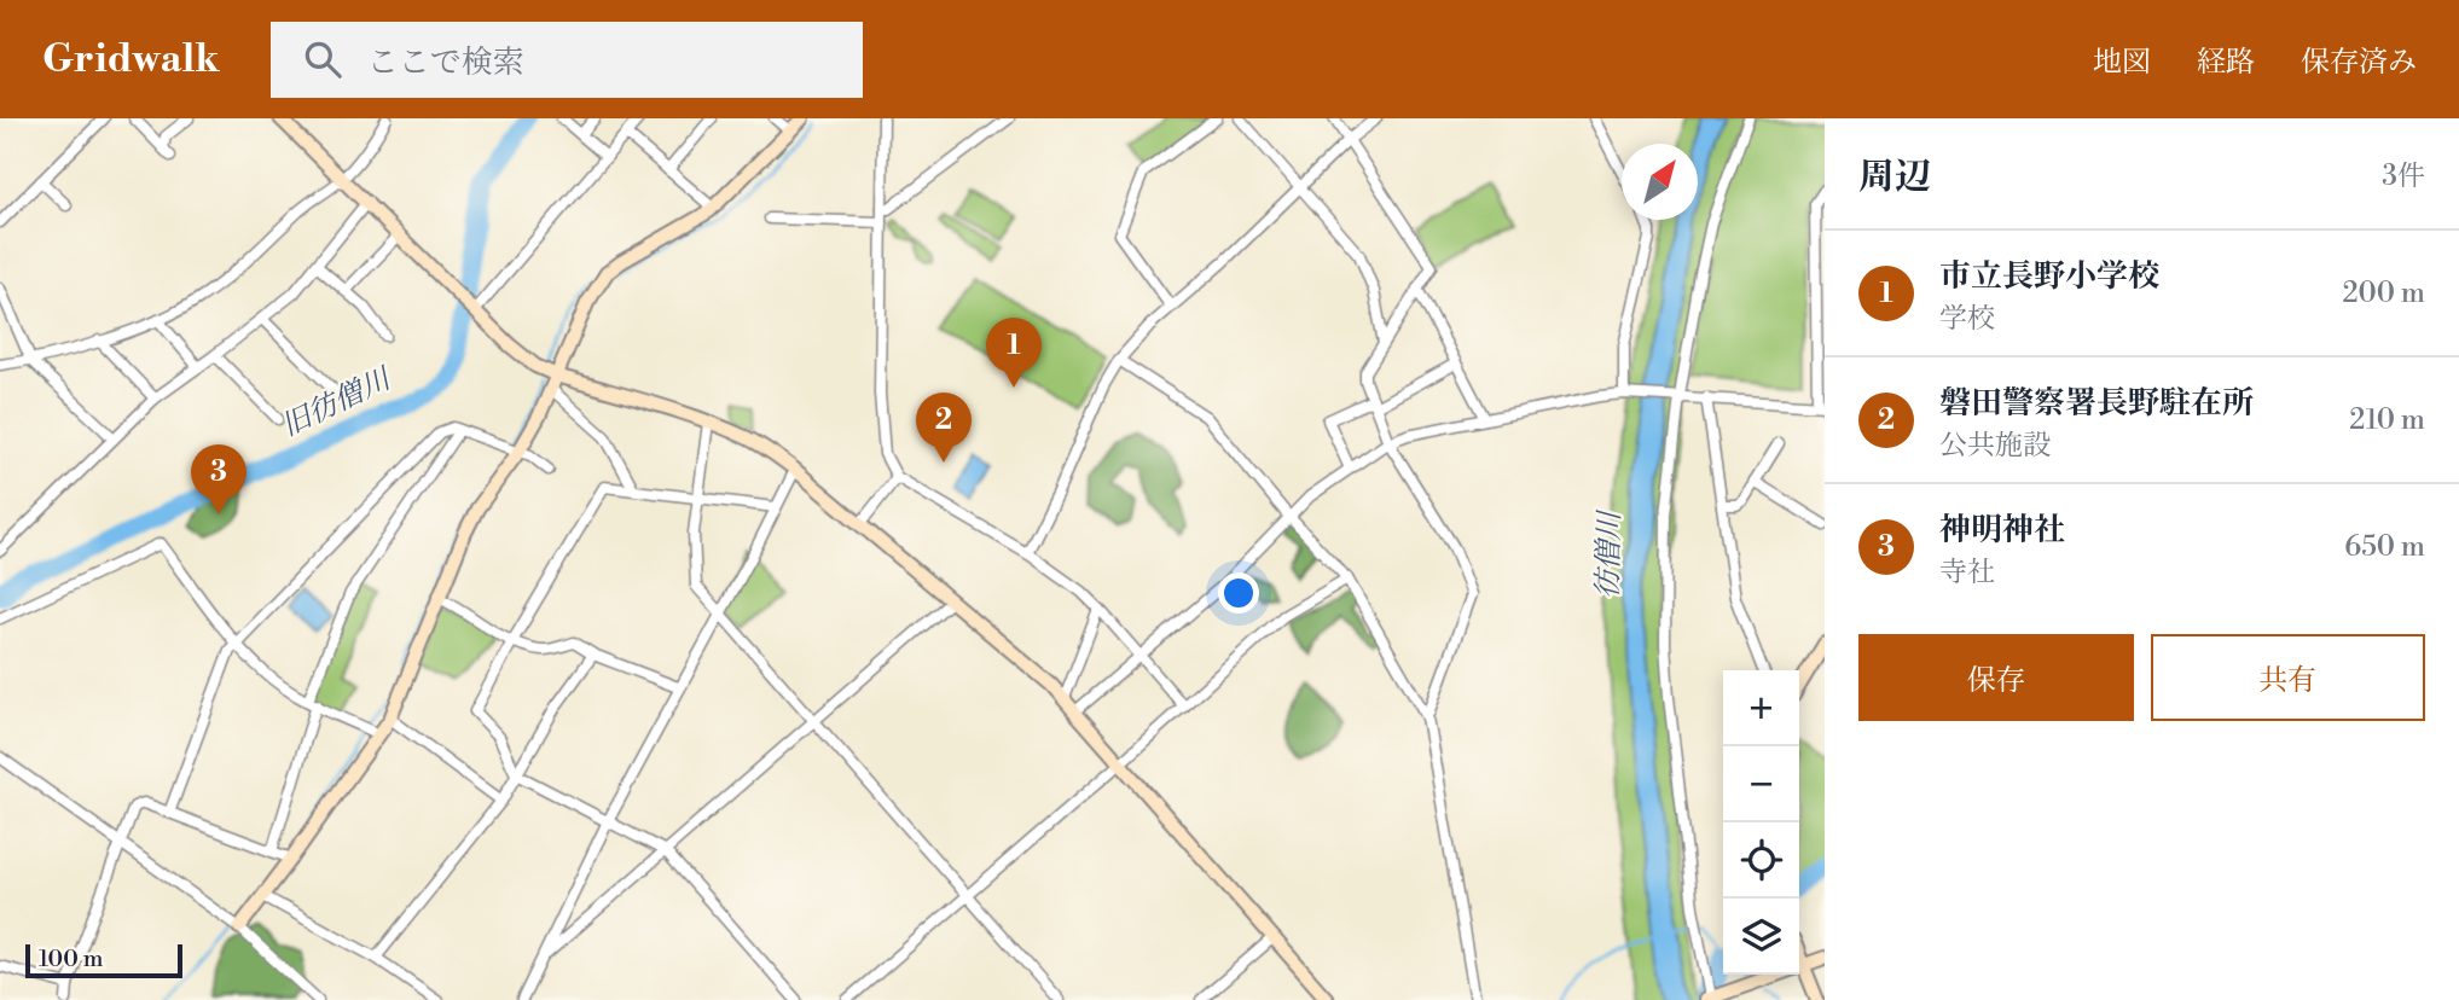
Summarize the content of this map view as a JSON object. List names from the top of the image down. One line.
{"water":["旧彷僧川","彷僧川"],"scale_bar":"100 m","north":"top right","page":{"header":"Gridwalk","search":"ここで検索","nav":["地図","経路","保存済み"],"heading":["周辺","3件"],"list":[{"mark":"1","name":"市立長野小学校","note":"学校","value":"200 m"},{"mark":"2","name":"磐田警察署長野駐在所","note":"公共施設","value":"210 m"},{"mark":"3","name":"神明神社","note":"寺社","value":"650 m"}],"pins":["1","2","3"],"buttons":["保存","共有"],"map_buttons":["+","−"],"scale":"100 m"}}
